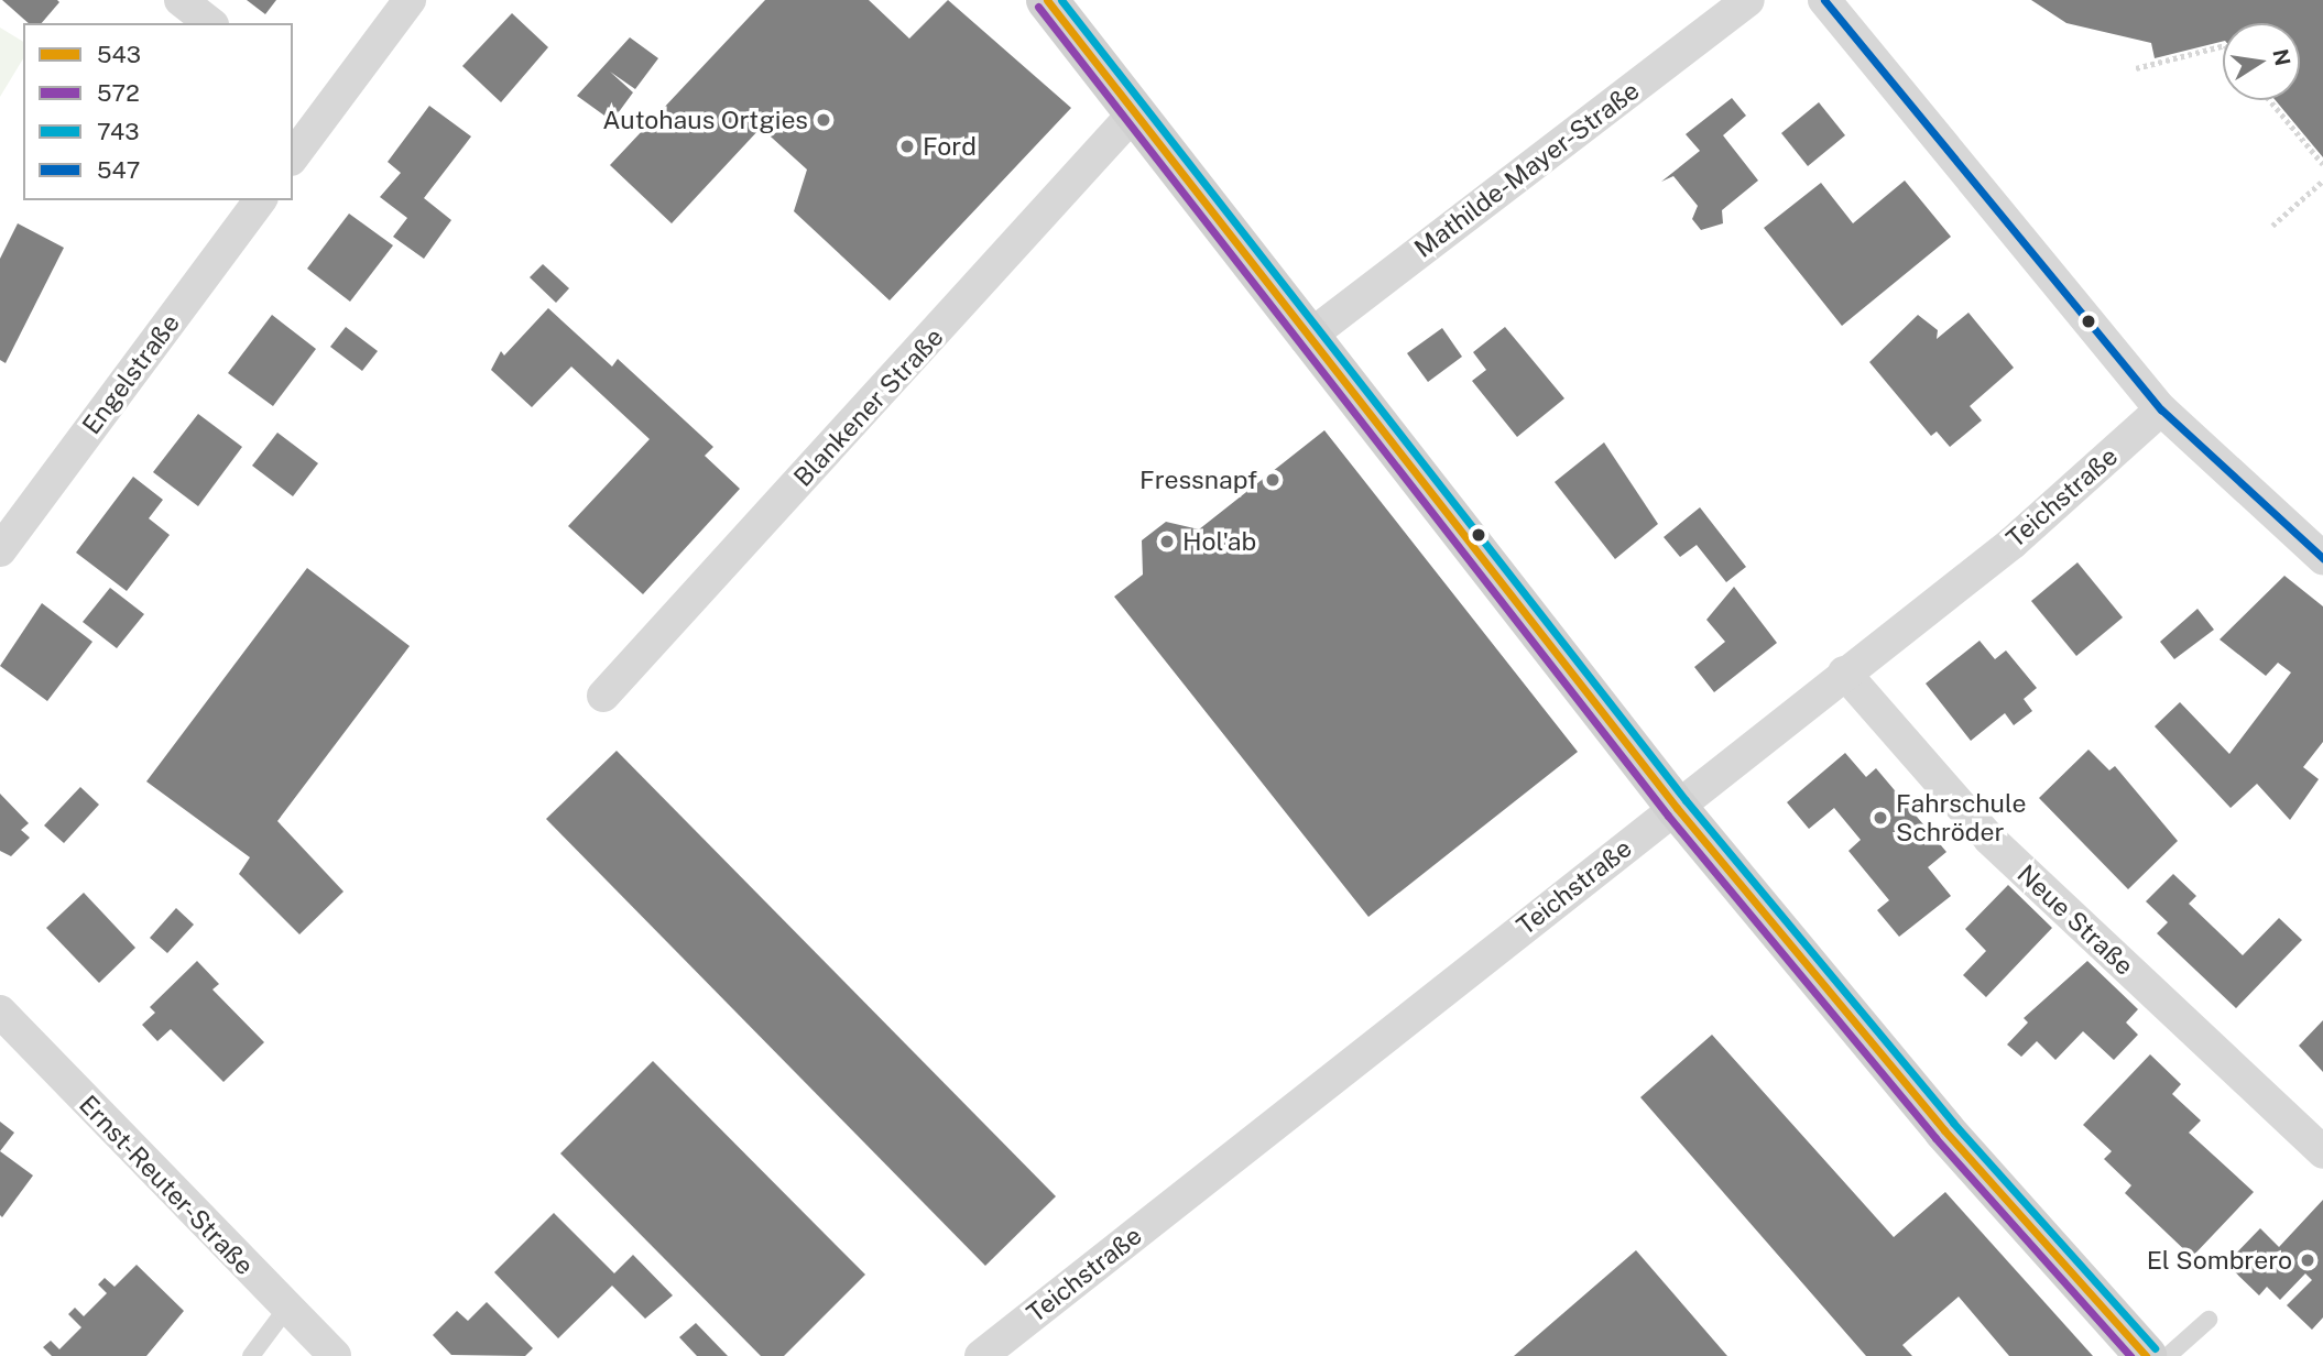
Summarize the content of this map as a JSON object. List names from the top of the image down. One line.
{"streets":{"street":["Mathilde-Mayer-Straße","Engelstraße","Blankener Straße","Teichstraße","Neue Straße","Ernst-Reuter-Straße"]},"crossings":[["Teichstraße","Neue Straße"]],"places":["Autohaus Ortgies","Ford","Fressnapf","Hol'ab","Fahrschule Schröder","El Sombrero"],"lines":["transit line 543","transit line 743","transit line 547","transit line 572"],"legend":["543","572","743","547"],"north":"right"}
